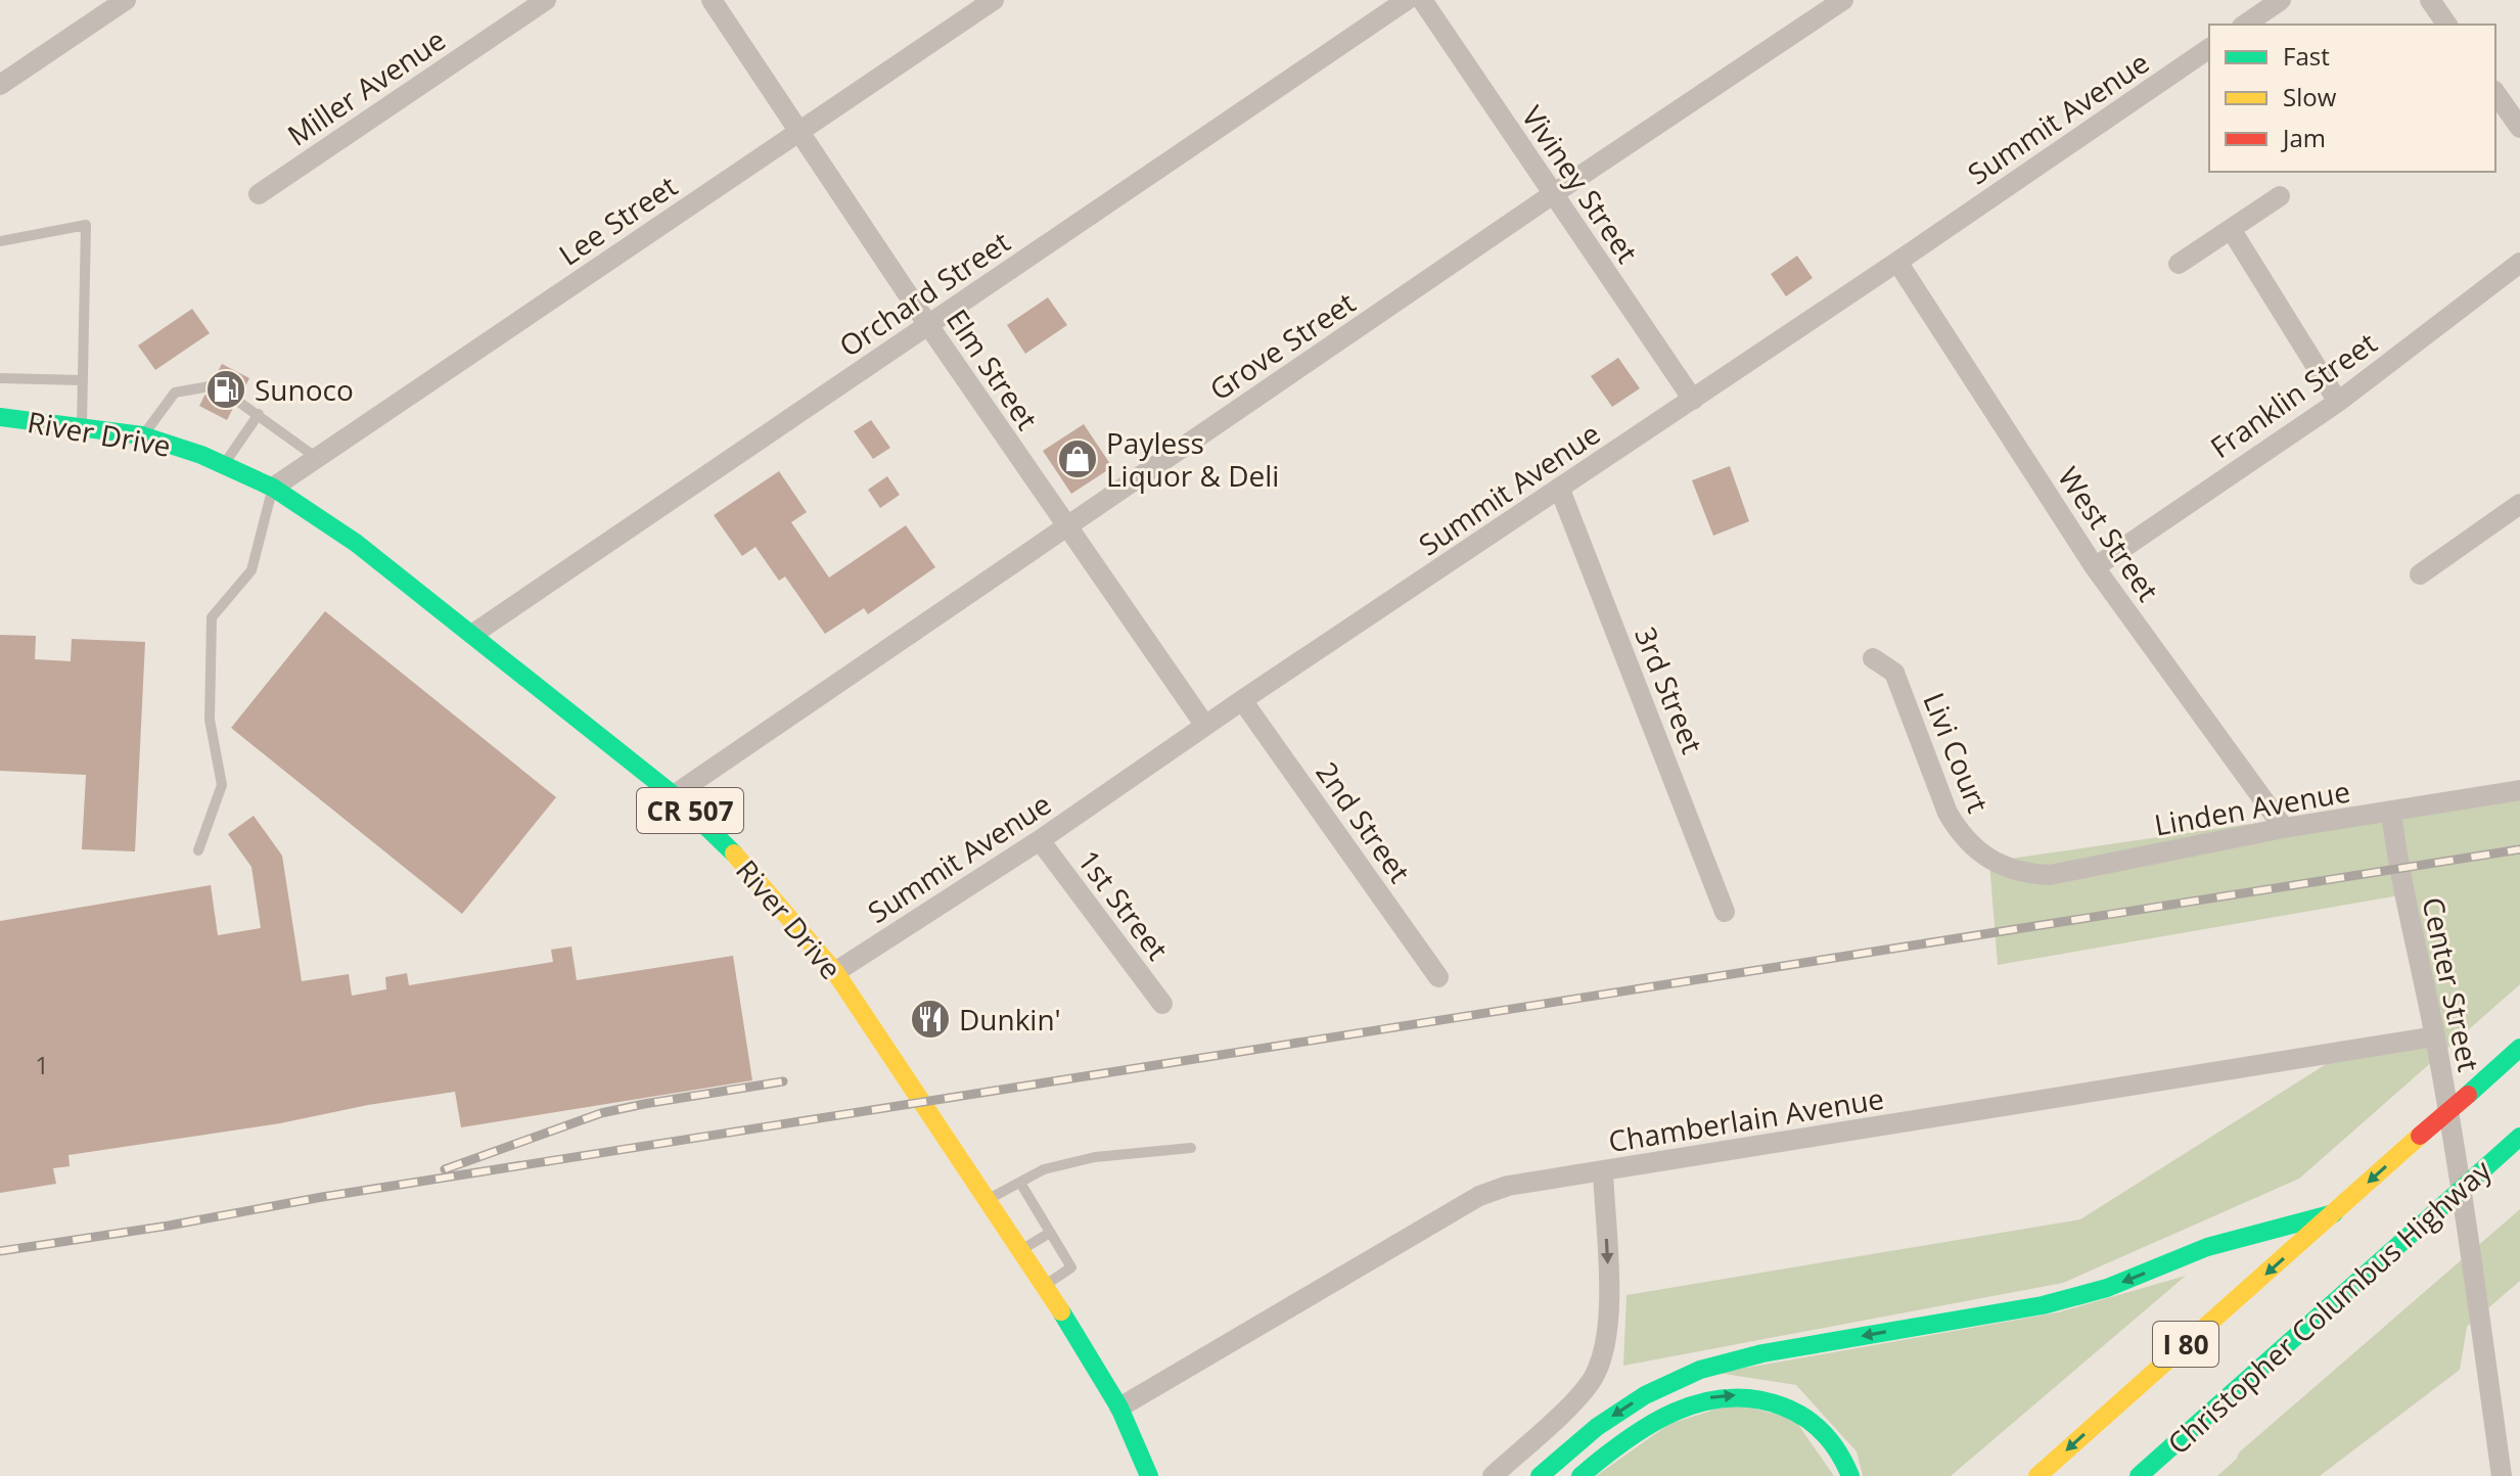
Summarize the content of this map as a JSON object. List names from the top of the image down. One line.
{"streets":{"main road":["River Drive","CR 507","Christopher Columbus Highway","I 80"],"street":["Miller Avenue","Summit Avenue","Viviney Street","Lee Street","Orchard Street","Grove Street","Elm Street","Franklin Street","West Street","3rd Street","Livi Court","Linden Avenue","2nd Street","1st Street","Center Street","Chamberlain Avenue"]},"crossings":[["Summit Avenue","Viviney Street"],["Summit Avenue","Elm Street"],["Summit Avenue","River Drive"],["Summit Avenue","West Street"],["Summit Avenue","3rd Street"],["Summit Avenue","2nd Street"],["Summit Avenue","1st Street"],["Viviney Street","Grove Street"],["Lee Street","Elm Street"],["Lee Street","River Drive"],["Orchard Street","Elm Street"],["Orchard Street","River Drive"],["Grove Street","Elm Street"],["Grove Street","River Drive"],["Franklin Street","West Street"],["River Drive","Chamberlain Avenue"],["West Street","Linden Avenue"],["Livi Court","Linden Avenue"],["Linden Avenue","Center Street"],["Center Street","Chamberlain Avenue"]],"places":{"fuel station":["Sunoco"],"shop":["Payless Liquor & Deli"],"restaurant":["Dunkin'"]},"house_numbers":["1"],"legend":["Fast","Slow","Jam"]}
